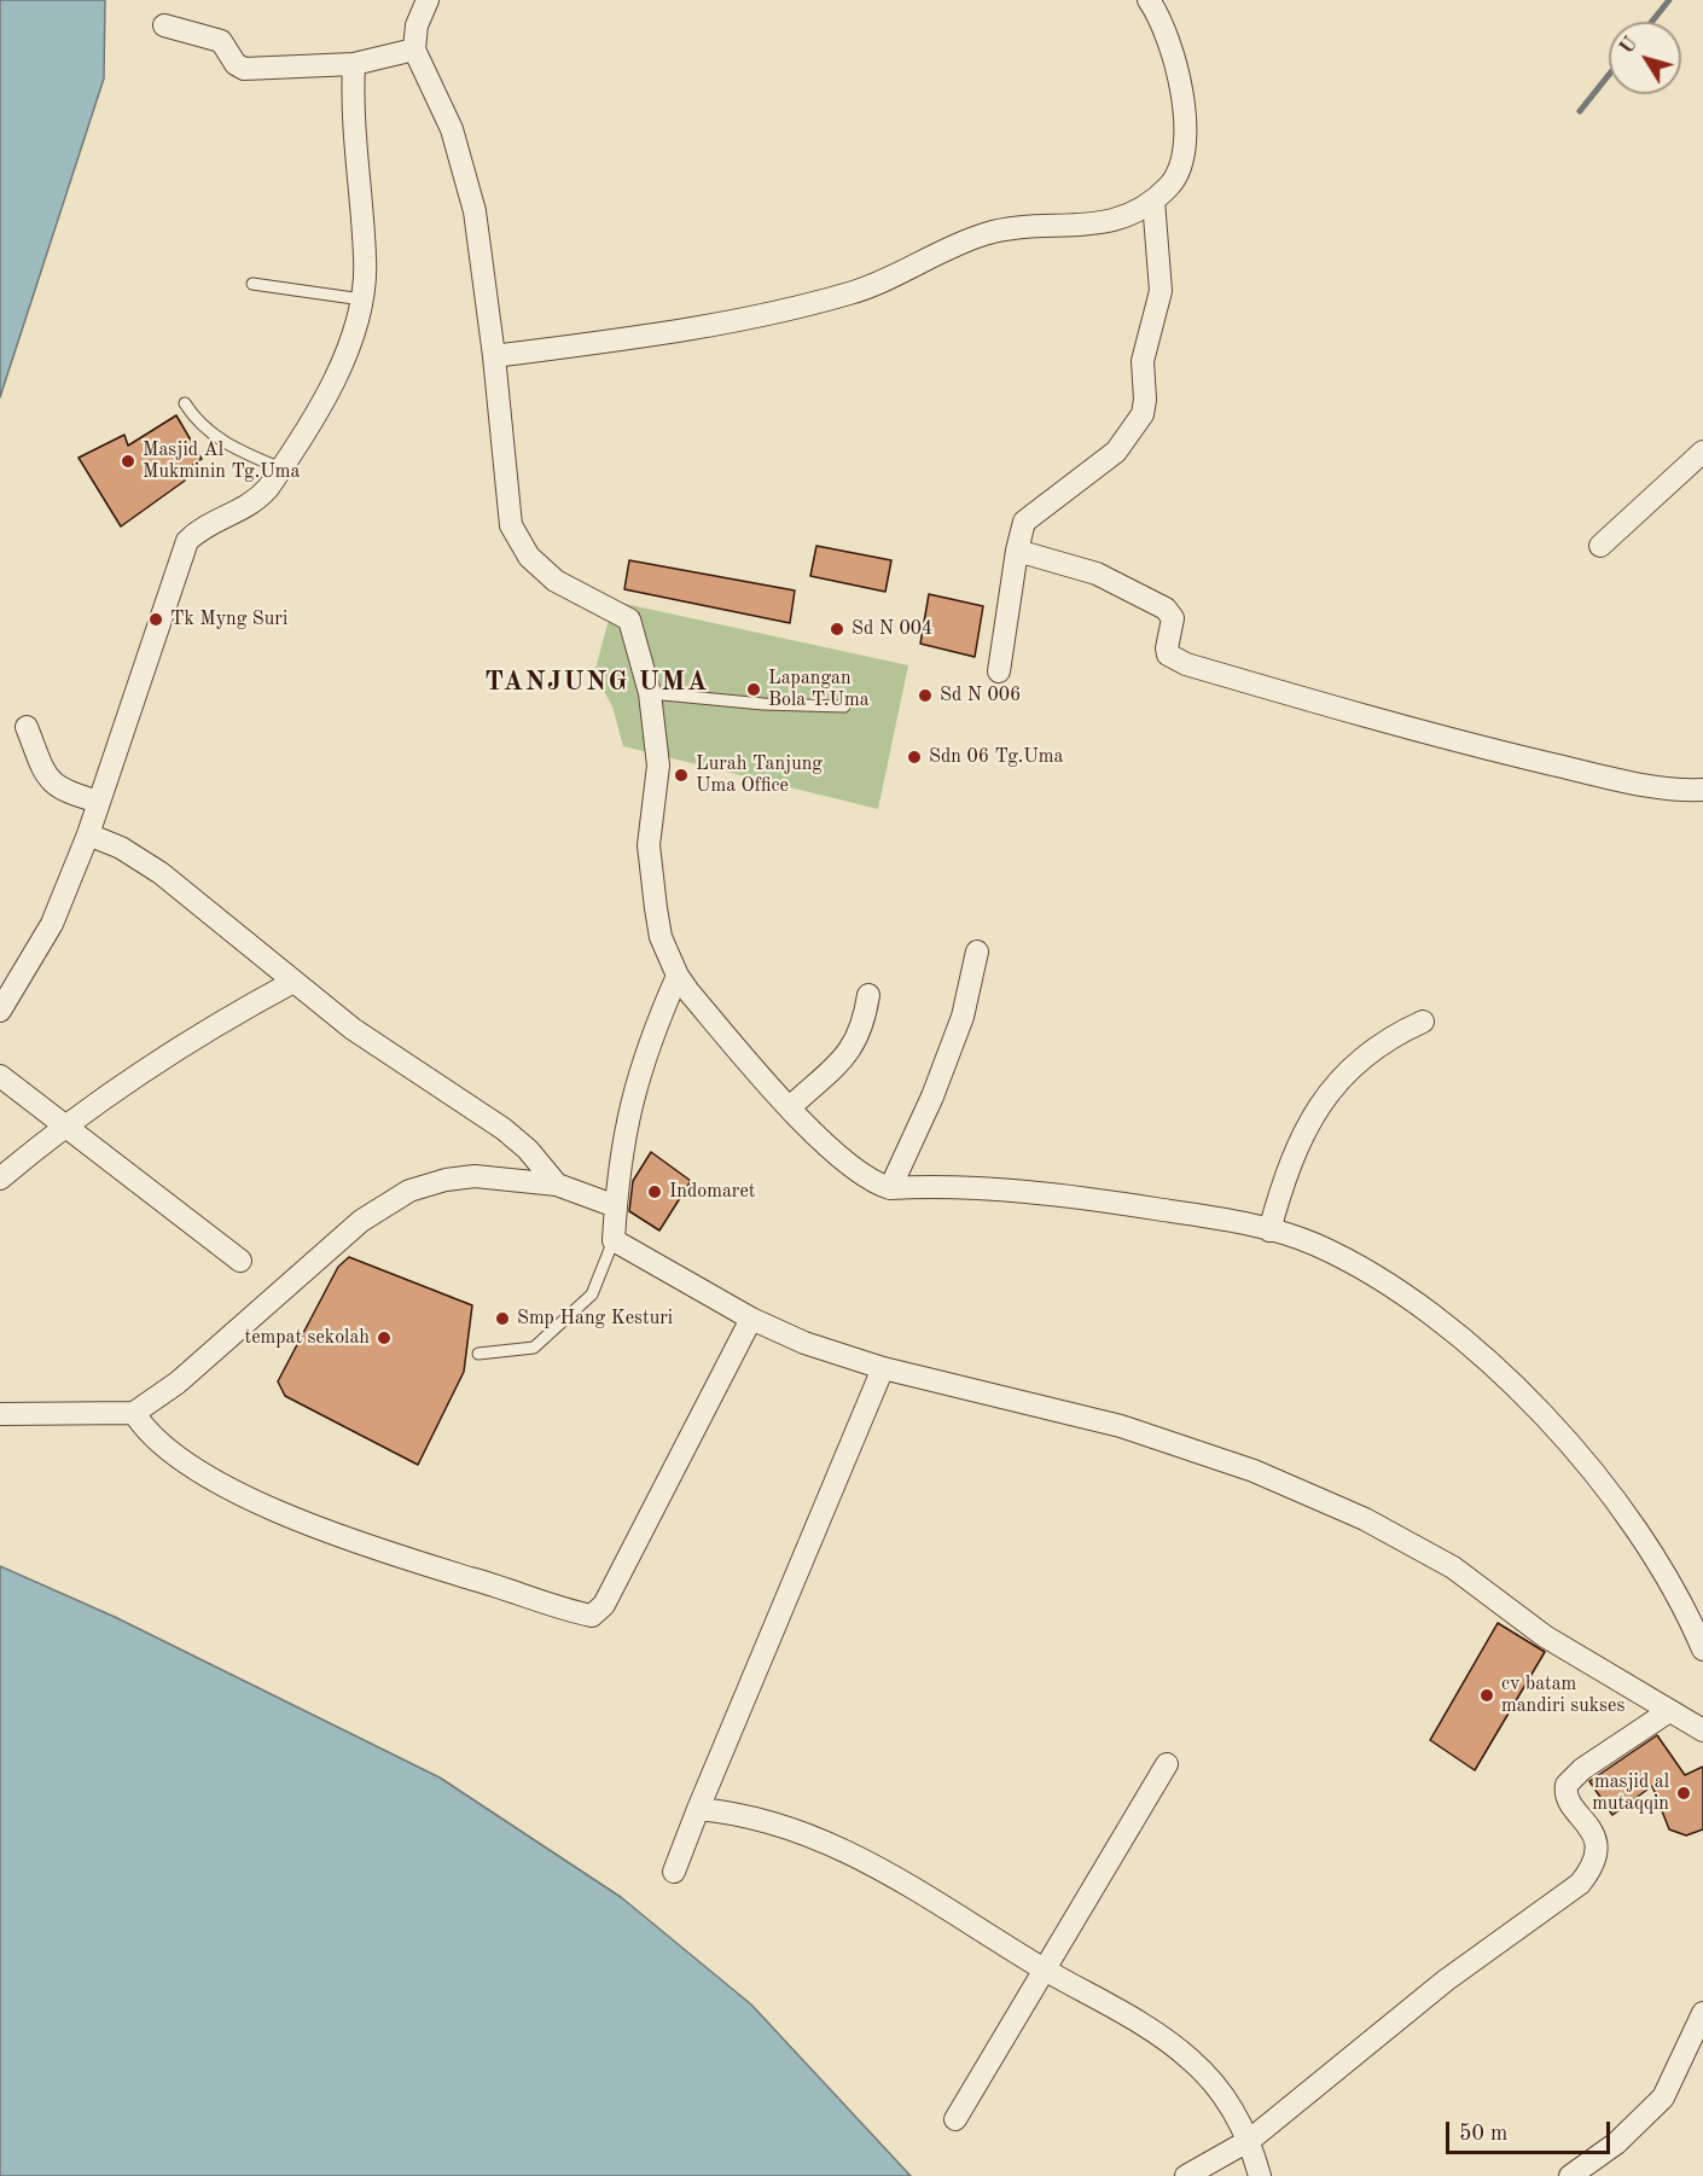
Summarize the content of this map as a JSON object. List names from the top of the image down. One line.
{"districts":["TANJUNG UMA"],"places":["Masjid Al Mukminin Tg.Uma","Tk Myng Suri","Sd N 004","Lapangan Bola T.Uma","Sd N 006","Sdn 06 Tg.Uma","Lurah Tanjung Uma Office","Indomaret","Smp Hang Kesturi","tempat sekolah","cv batam mandiri sukses","masjid al mutaqqin"],"scale_bar":"50 m","north":"top left"}
